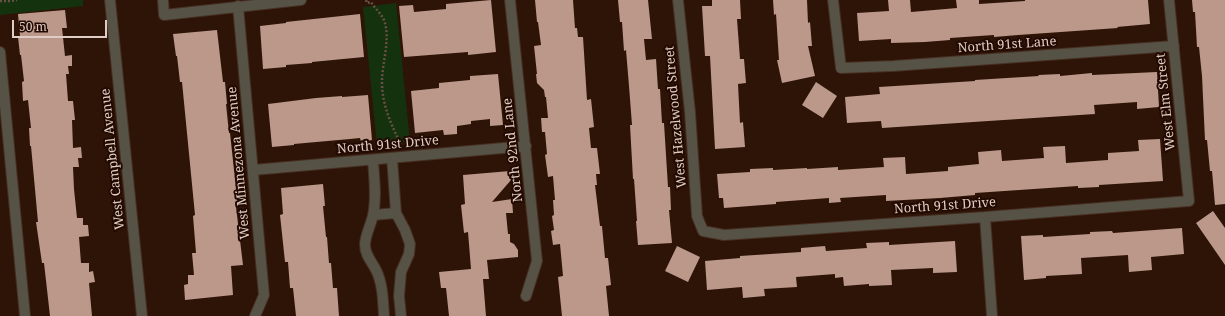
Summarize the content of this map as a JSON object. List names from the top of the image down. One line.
{"streets":{"street":["North 91st Lane","West Elm Street","West Hazelwood Street","North 91st Drive","North 92nd Lane","West Campbell Avenue","West Minnezona Avenue"]},"crossings":[["North 91st Lane","West Elm Street"],["West Elm Street","North 91st Drive"],["West Hazelwood Street","North 91st Drive"],["North 91st Drive","North 92nd Lane"],["North 91st Drive","West Minnezona Avenue"]],"scale_bar":"50 m"}
